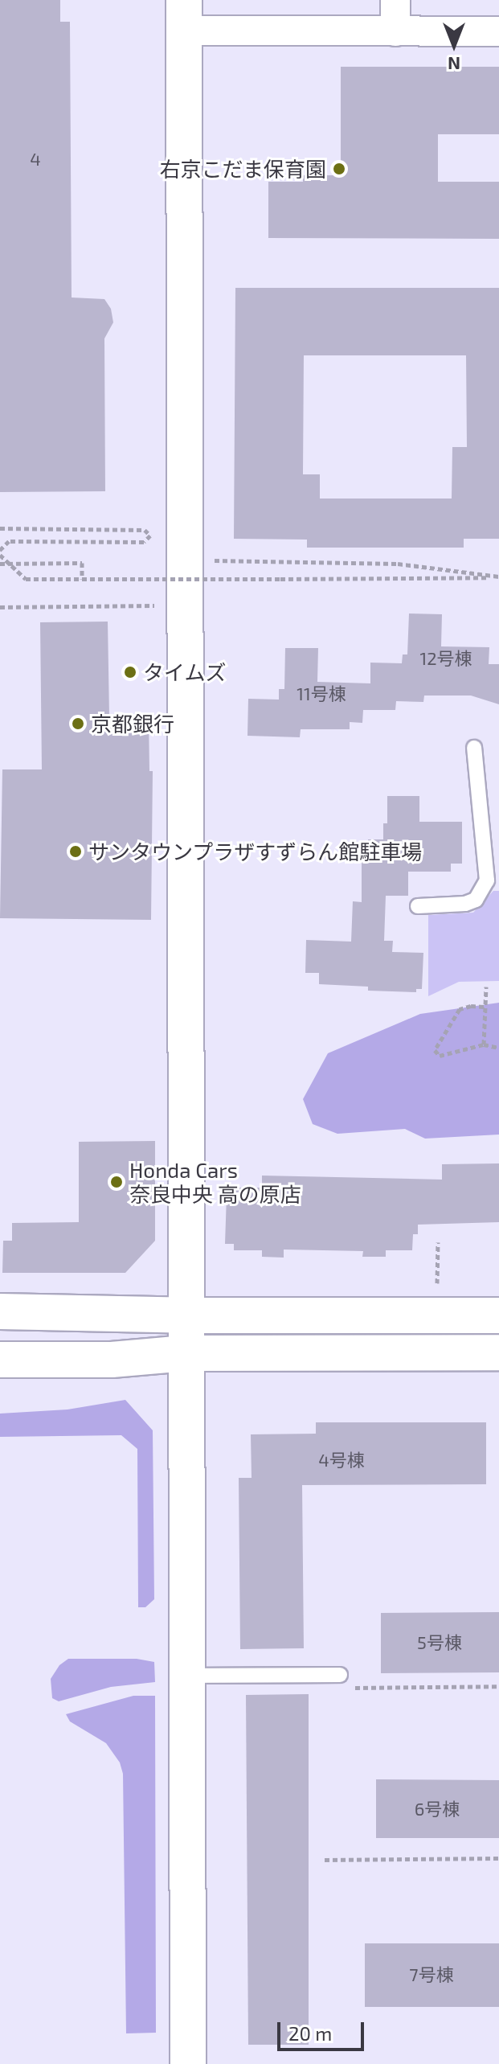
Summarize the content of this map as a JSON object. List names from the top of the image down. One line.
{"places":["右京こだま保育園","タイムズ","京都銀行","サンタウンプラザすずらん館駐車場","Honda Cars 奈良中央 高の原店"],"house_numbers":["4","12号棟","11号棟","4号棟","5号棟","6号棟","7号棟"],"scale_bar":"20 m","north":"bottom"}
